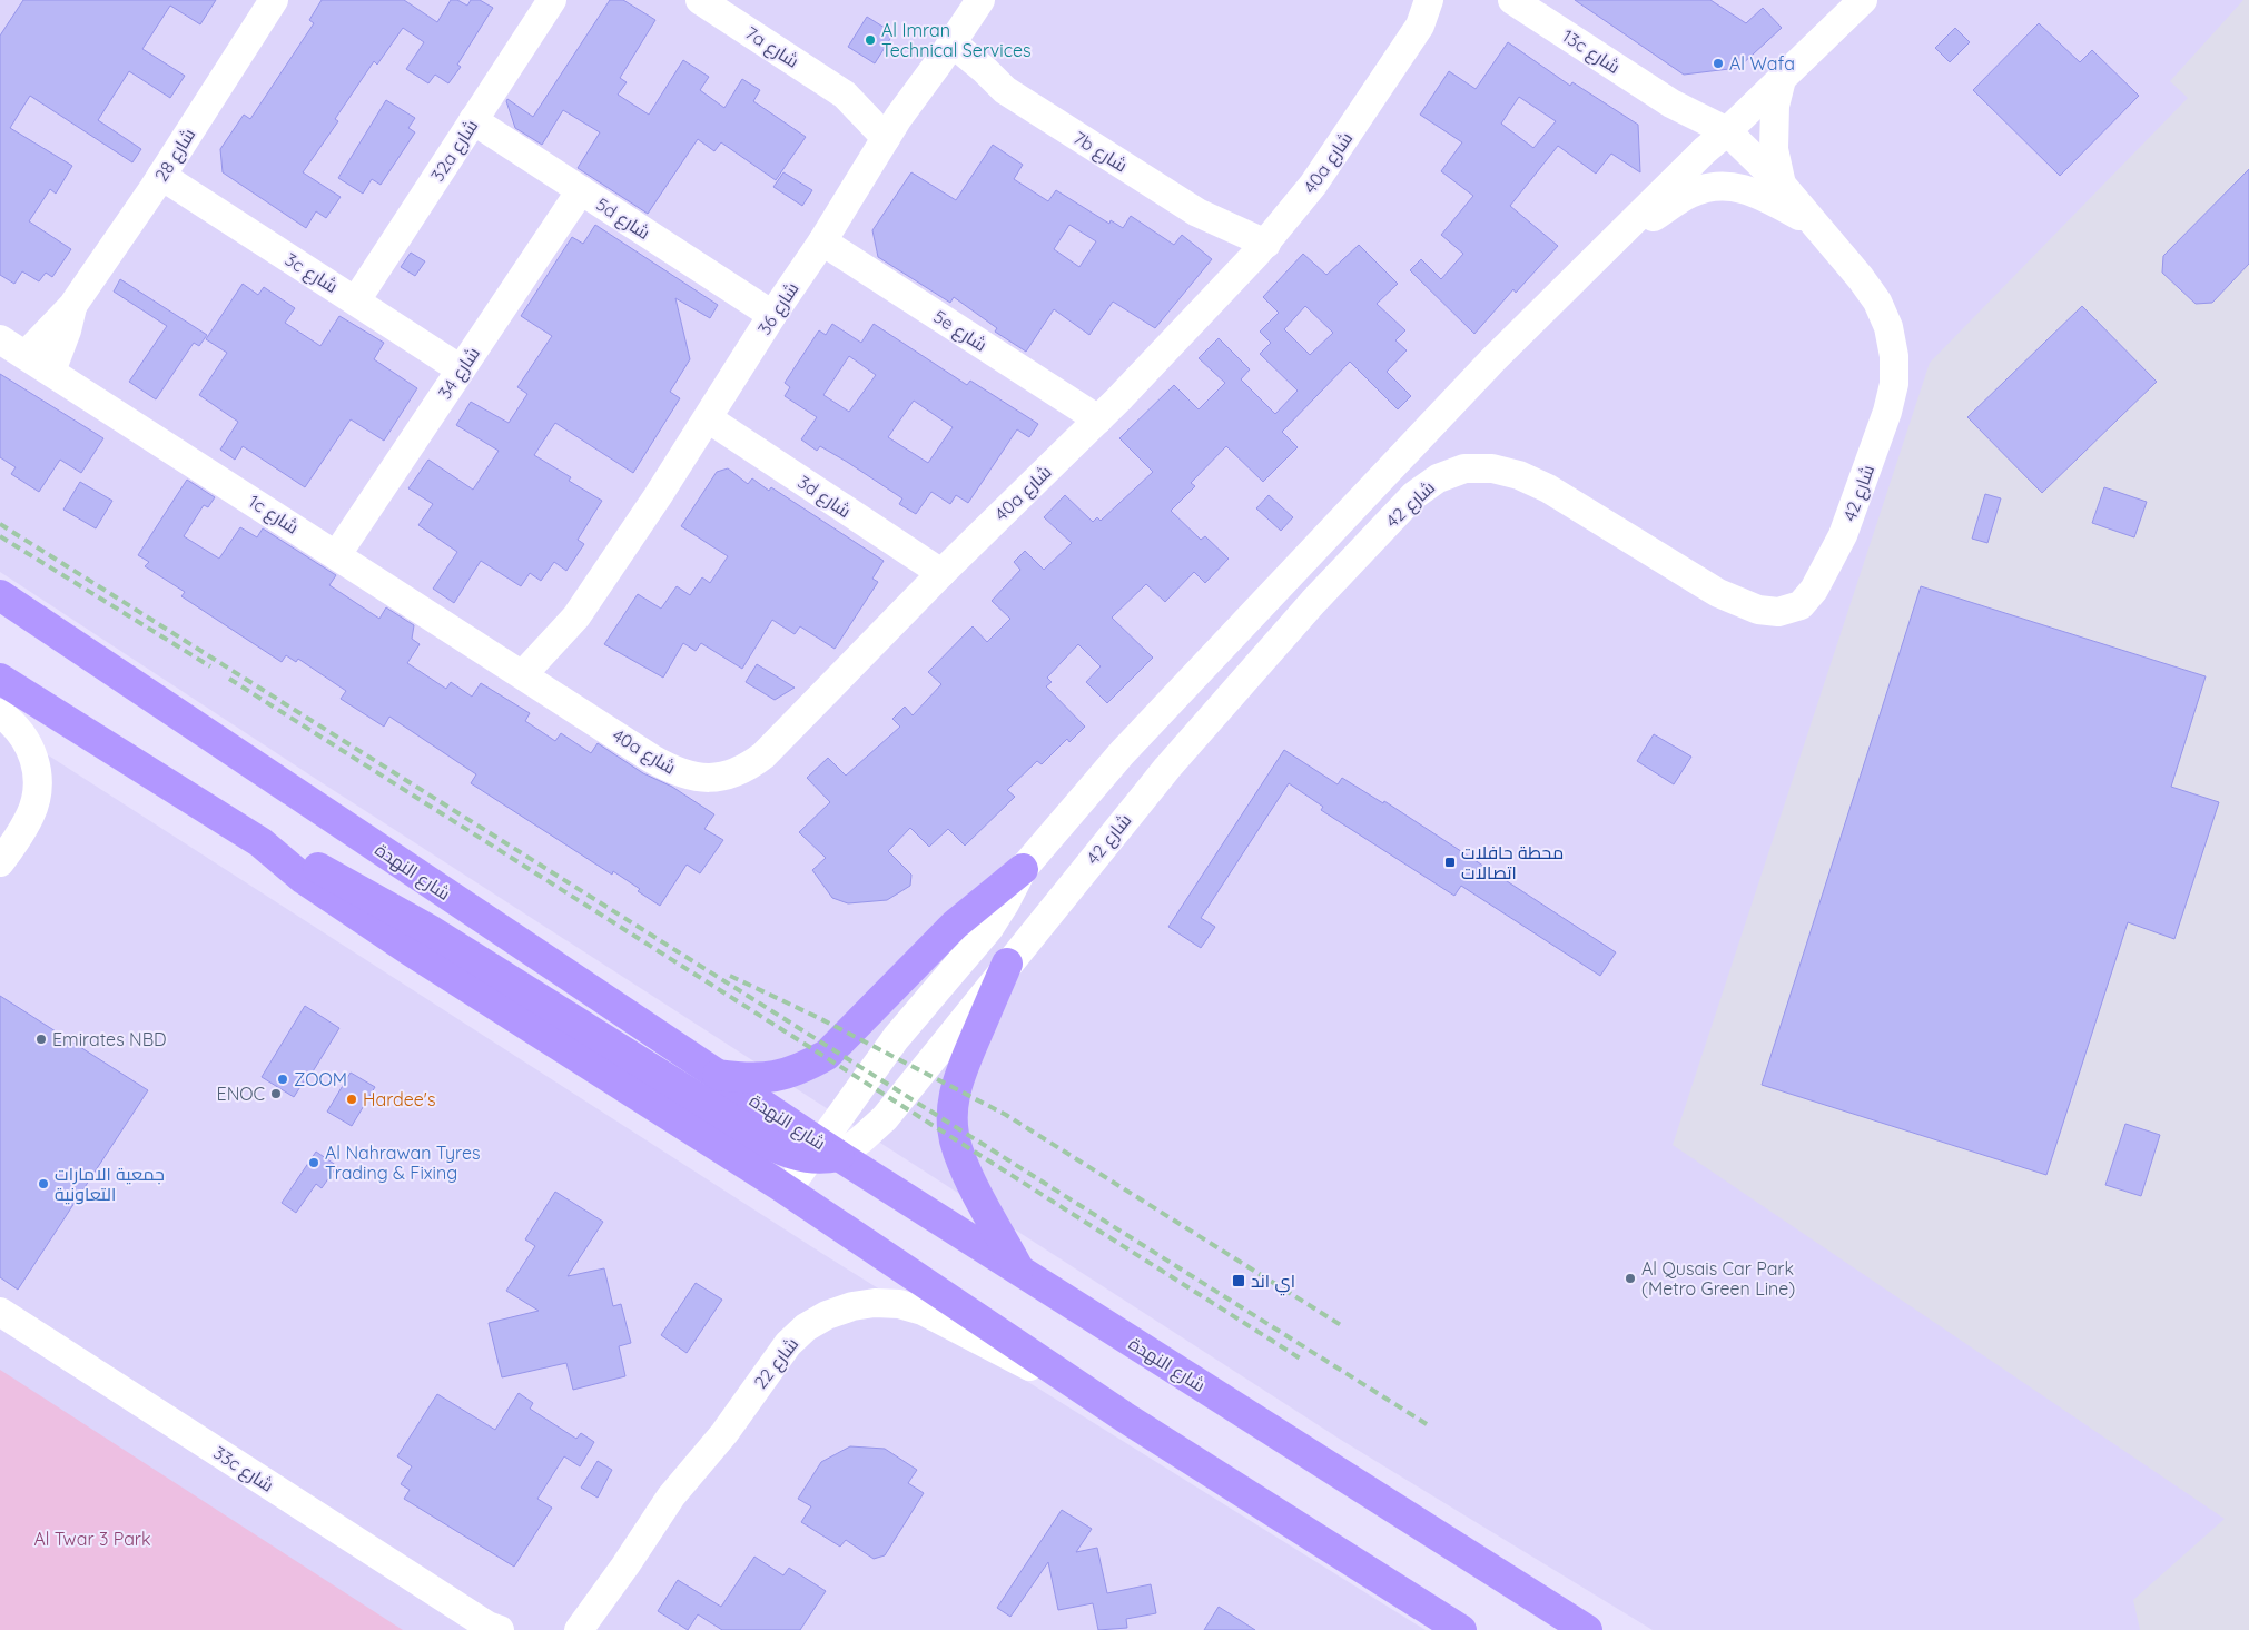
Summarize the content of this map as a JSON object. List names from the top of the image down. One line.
{"streets":{"main road":["شارع النهدة"],"street":["7a شارع","13c شارع","32a شارع","7b شارع","شارع 28","40a شارع","5d شارع","3c شارع","شارع 36","5e شارع","شارع 34","شارع 42","3d شارع","1c شارع","شارع 22","33c شارع"]},"crossings":[["7a شارع","شارع 36"],["13c شارع","شارع 42"],["32a شارع","5d شارع"],["32a شارع","3c شارع"],["7b شارع","40a شارع"],["7b شارع","شارع 36"],["شارع 28","3c شارع"],["شارع 28","1c شارع"],["40a شارع","شارع 36"],["40a شارع","5e شارع"],["40a شارع","3d شارع"],["40a شارع","1c شارع"],["5d شارع","شارع 36"],["5d شارع","شارع 34"],["3c شارع","شارع 34"],["شارع 36","5e شارع"],["شارع 36","3d شارع"],["شارع 36","1c شارع"],["شارع 34","1c شارع"],["شارع 42","شارع النهدة"]],"parks":["Al Twar 3 Park"],"places":{"other":["Al Imran Technical Services","Al Wafa","Emirates NBD","ZOOM","ENOC","Hardee's","Al Nahrawan Tyres Trading & Fixing","جمعية الامارات التعاونية","Al Qusais Car Park (Metro Green Line)"],"transit":["محطة حافلات اتصالات","اي اند"]}}
